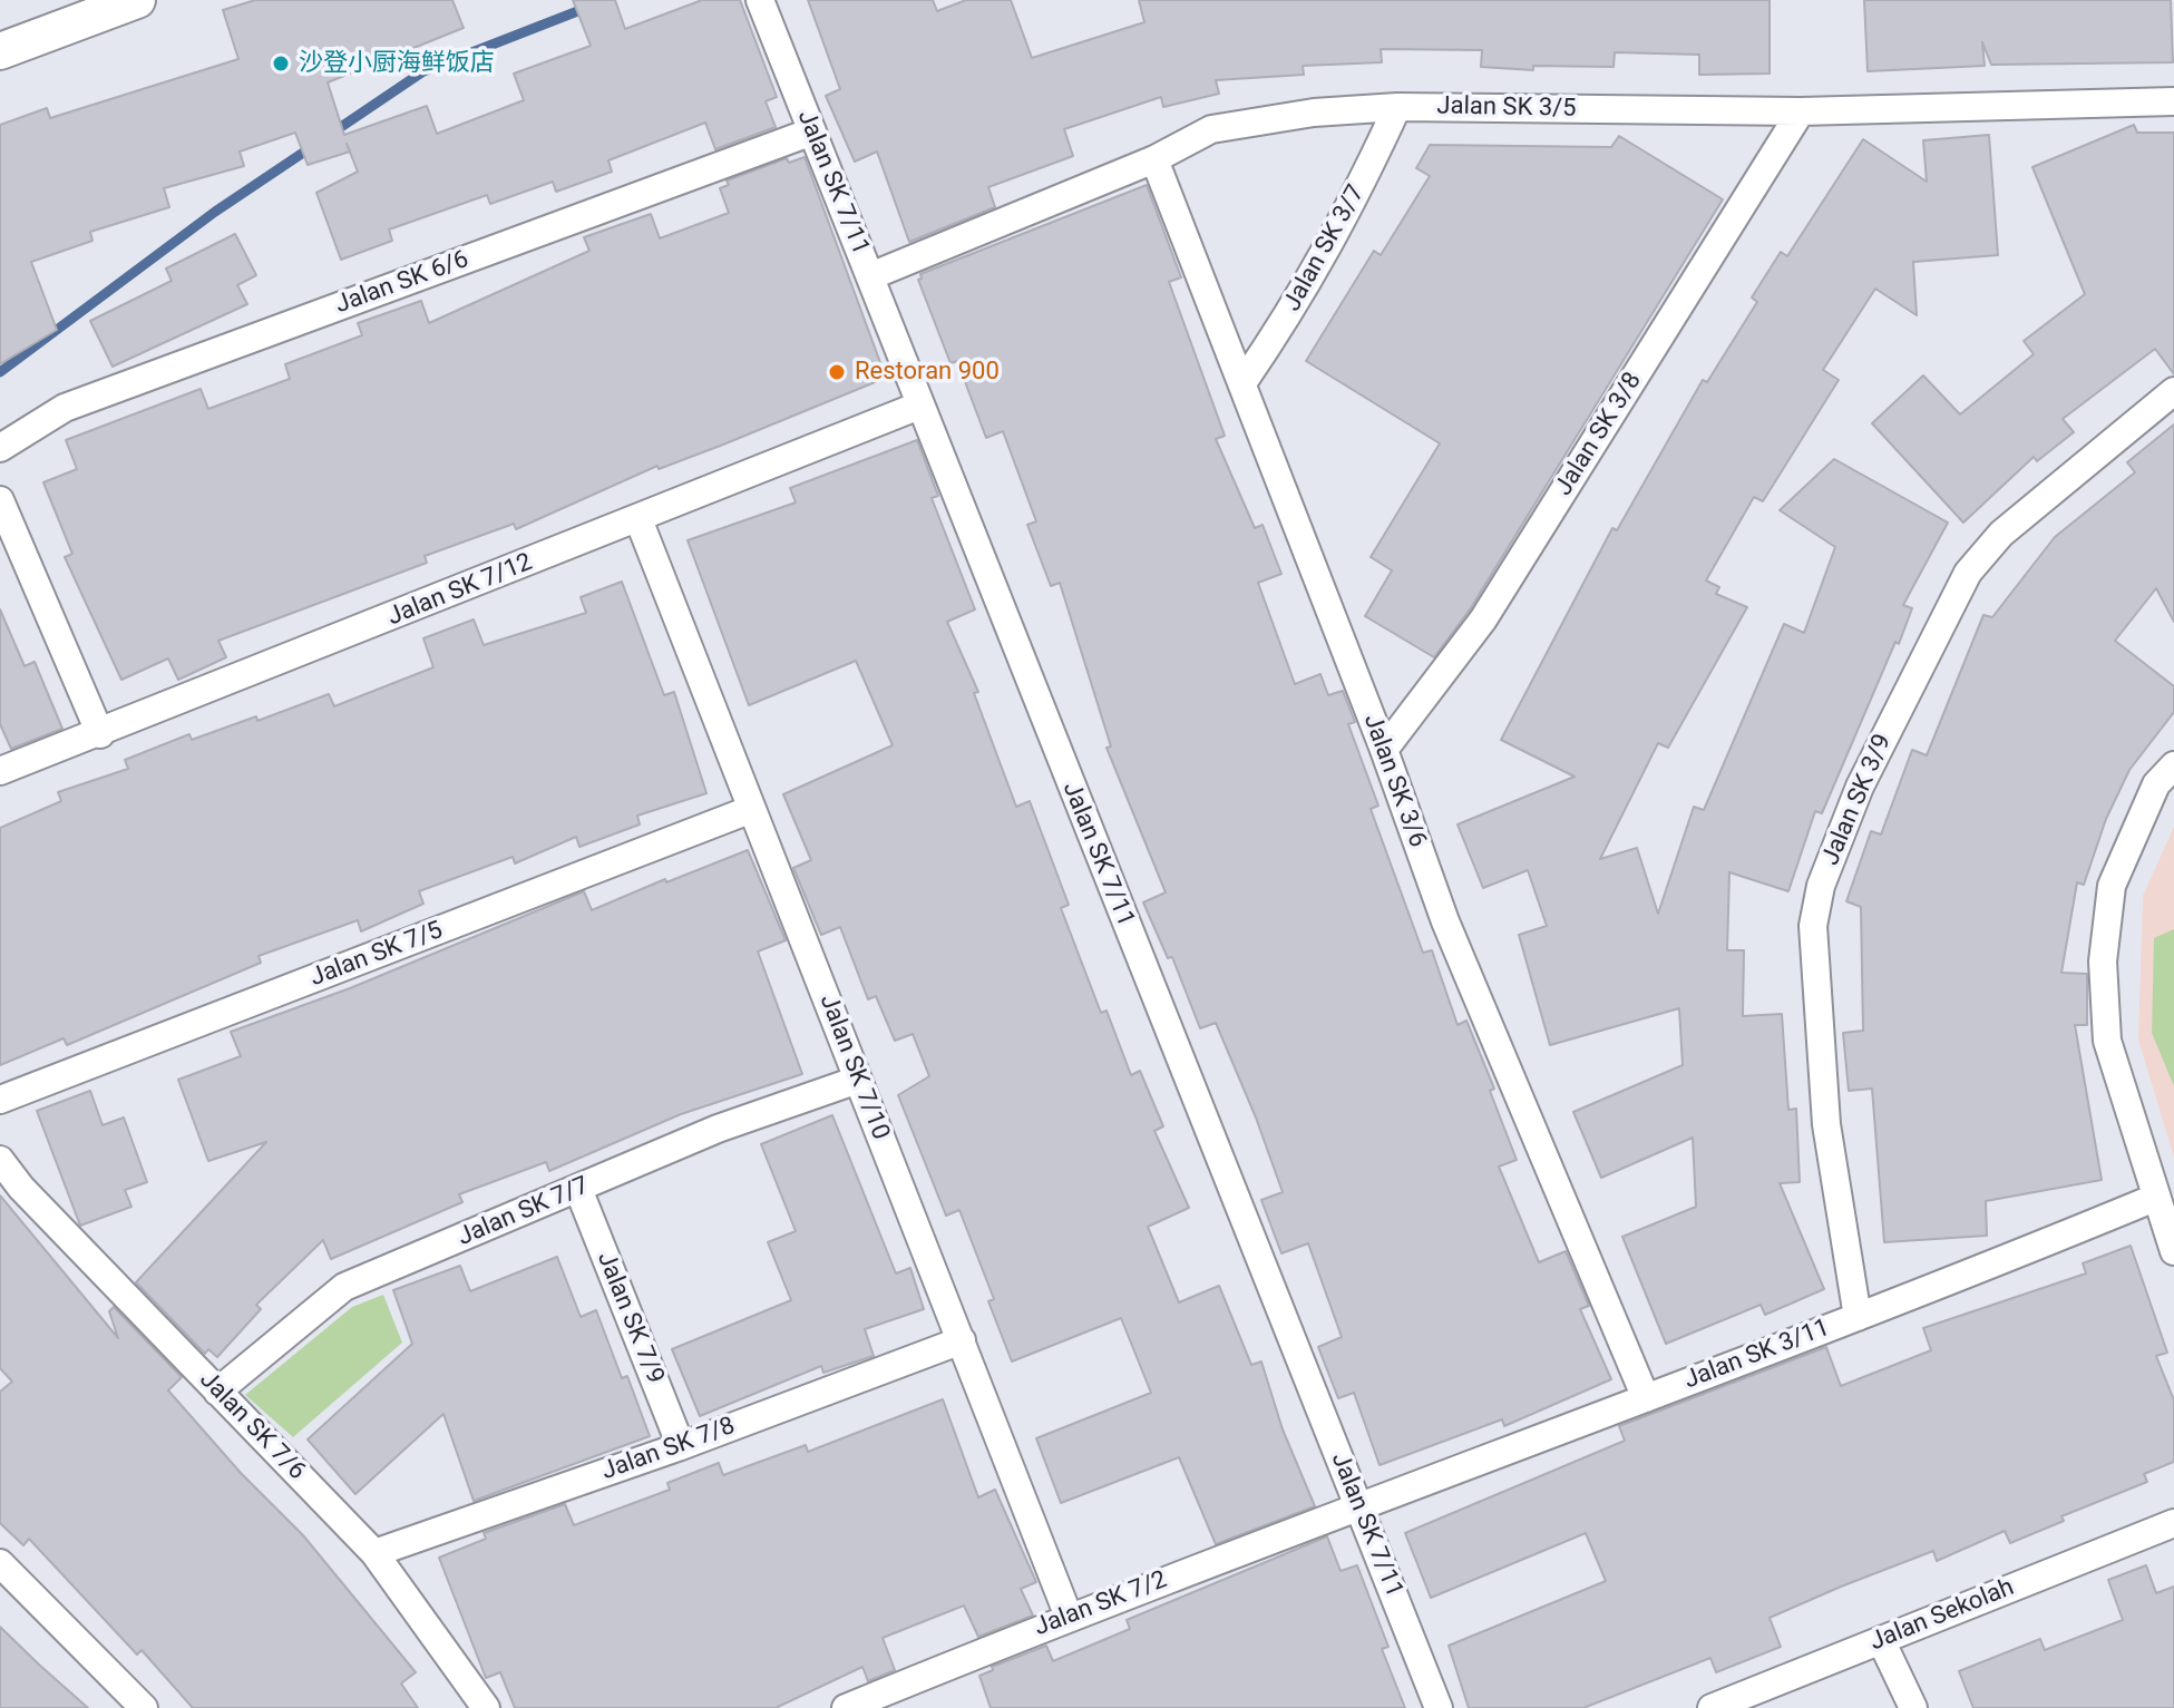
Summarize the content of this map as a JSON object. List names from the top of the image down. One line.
{"streets":{"street":["Jalan SK 3/5","Jalan SK 7/11","Jalan SK 3/7","Jalan SK 6/6","Jalan SK 3/8","Jalan SK 7/12","Jalan SK 3/6","Jalan SK 3/9","Jalan SK 7/5","Jalan SK 7/10","Jalan SK 7/7","Jalan SK 7/9","Jalan SK 3/11","Jalan SK 7/6","Jalan SK 7/8","Jalan SK 7/2","Jalan Sekolah"]},"crossings":[["Jalan SK 3/5","Jalan SK 7/11"],["Jalan SK 3/5","Jalan SK 3/7"],["Jalan SK 3/5","Jalan SK 3/8"],["Jalan SK 3/5","Jalan SK 3/6"],["Jalan SK 7/11","Jalan SK 6/6"],["Jalan SK 7/11","Jalan SK 7/12"],["Jalan SK 7/11","Jalan SK 3/11"],["Jalan SK 7/11","Jalan SK 7/2"],["Jalan SK 3/7","Jalan SK 3/6"],["Jalan SK 3/8","Jalan SK 3/6"],["Jalan SK 7/12","Jalan SK 7/10"],["Jalan SK 3/6","Jalan SK 3/11"],["Jalan SK 3/9","Jalan SK 3/11"],["Jalan SK 7/5","Jalan SK 7/10"],["Jalan SK 7/10","Jalan SK 7/7"],["Jalan SK 7/10","Jalan SK 7/8"],["Jalan SK 7/10","Jalan SK 7/2"],["Jalan SK 7/7","Jalan SK 7/9"],["Jalan SK 7/7","Jalan SK 7/6"],["Jalan SK 7/9","Jalan SK 7/8"],["Jalan SK 3/11","Jalan SK 7/2"],["Jalan SK 7/6","Jalan SK 7/8"]],"places":["沙登小厨海鲜饭店","Restoran 900"]}
